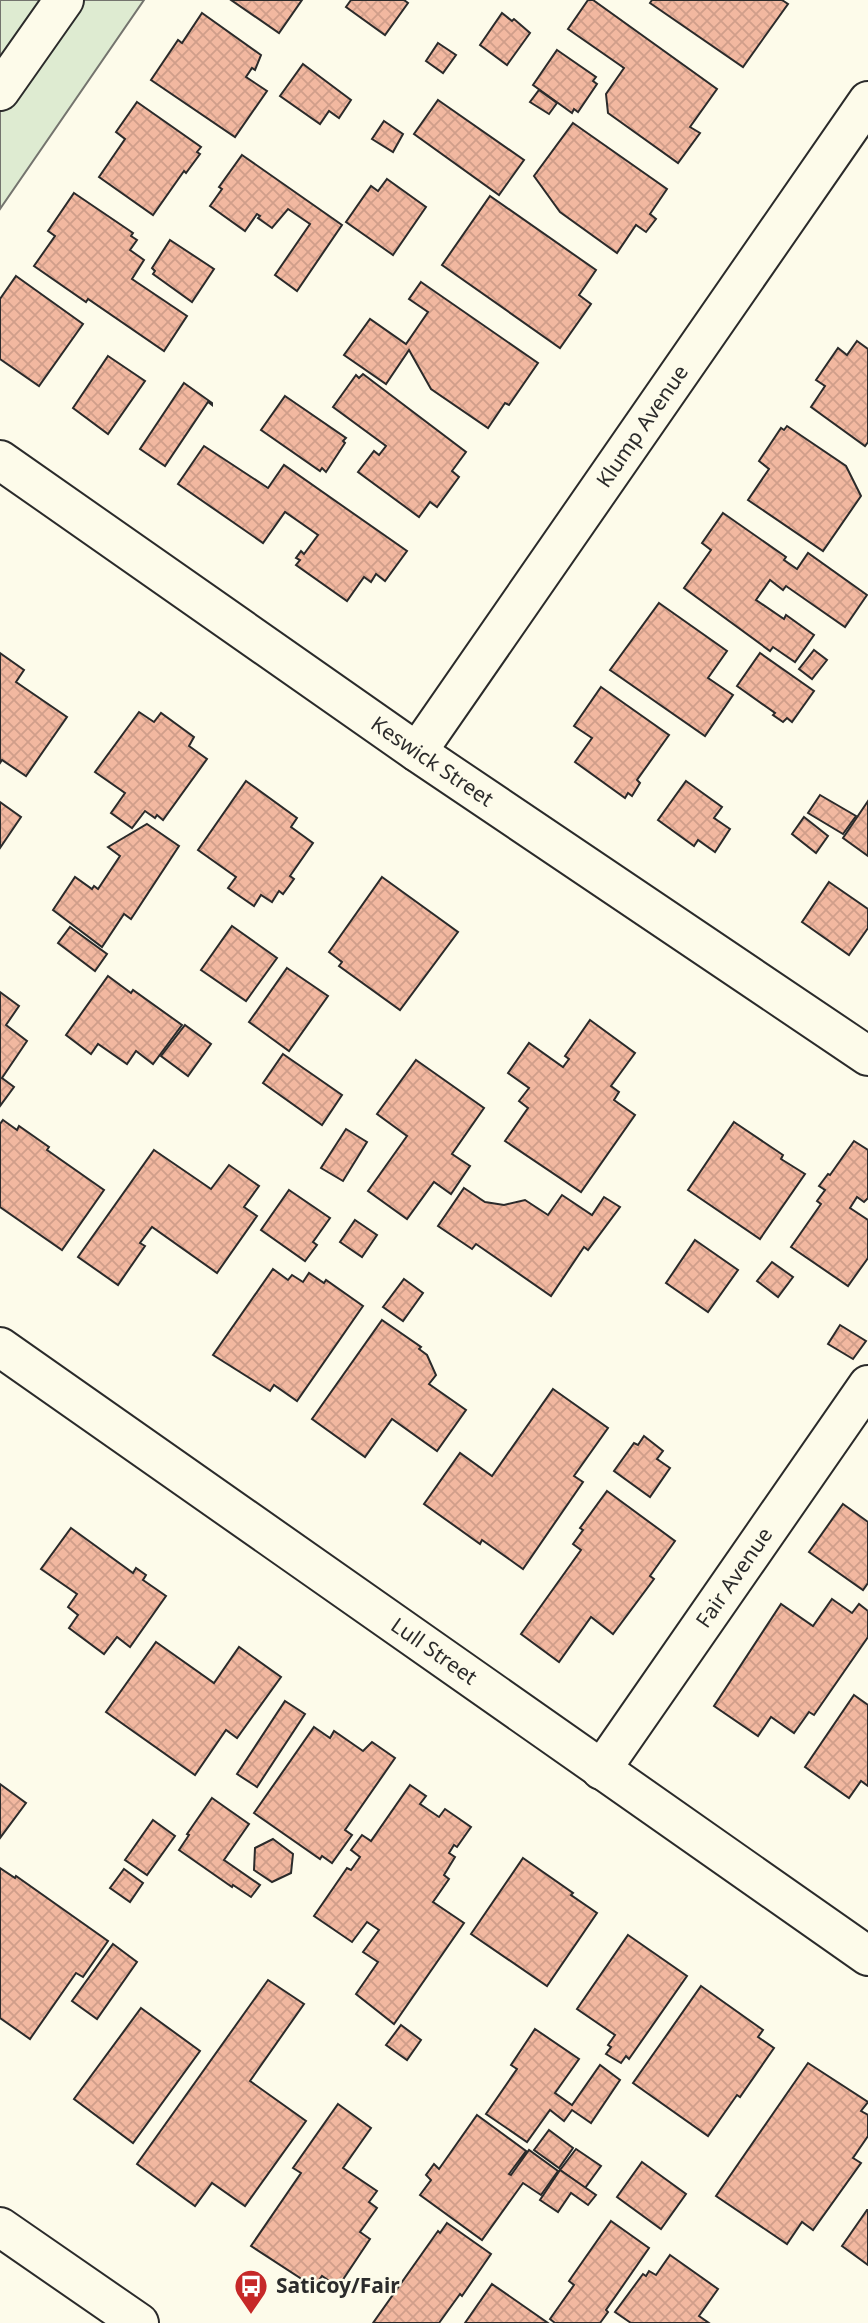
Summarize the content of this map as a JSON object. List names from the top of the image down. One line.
{"streets":{"street":["Klump Avenue","Keswick Street","Fair Avenue","Lull Street"]},"crossings":[["Klump Avenue","Keswick Street"],["Fair Avenue","Lull Street"]],"places":{"bus stop":["Saticoy/Fair"]}}
